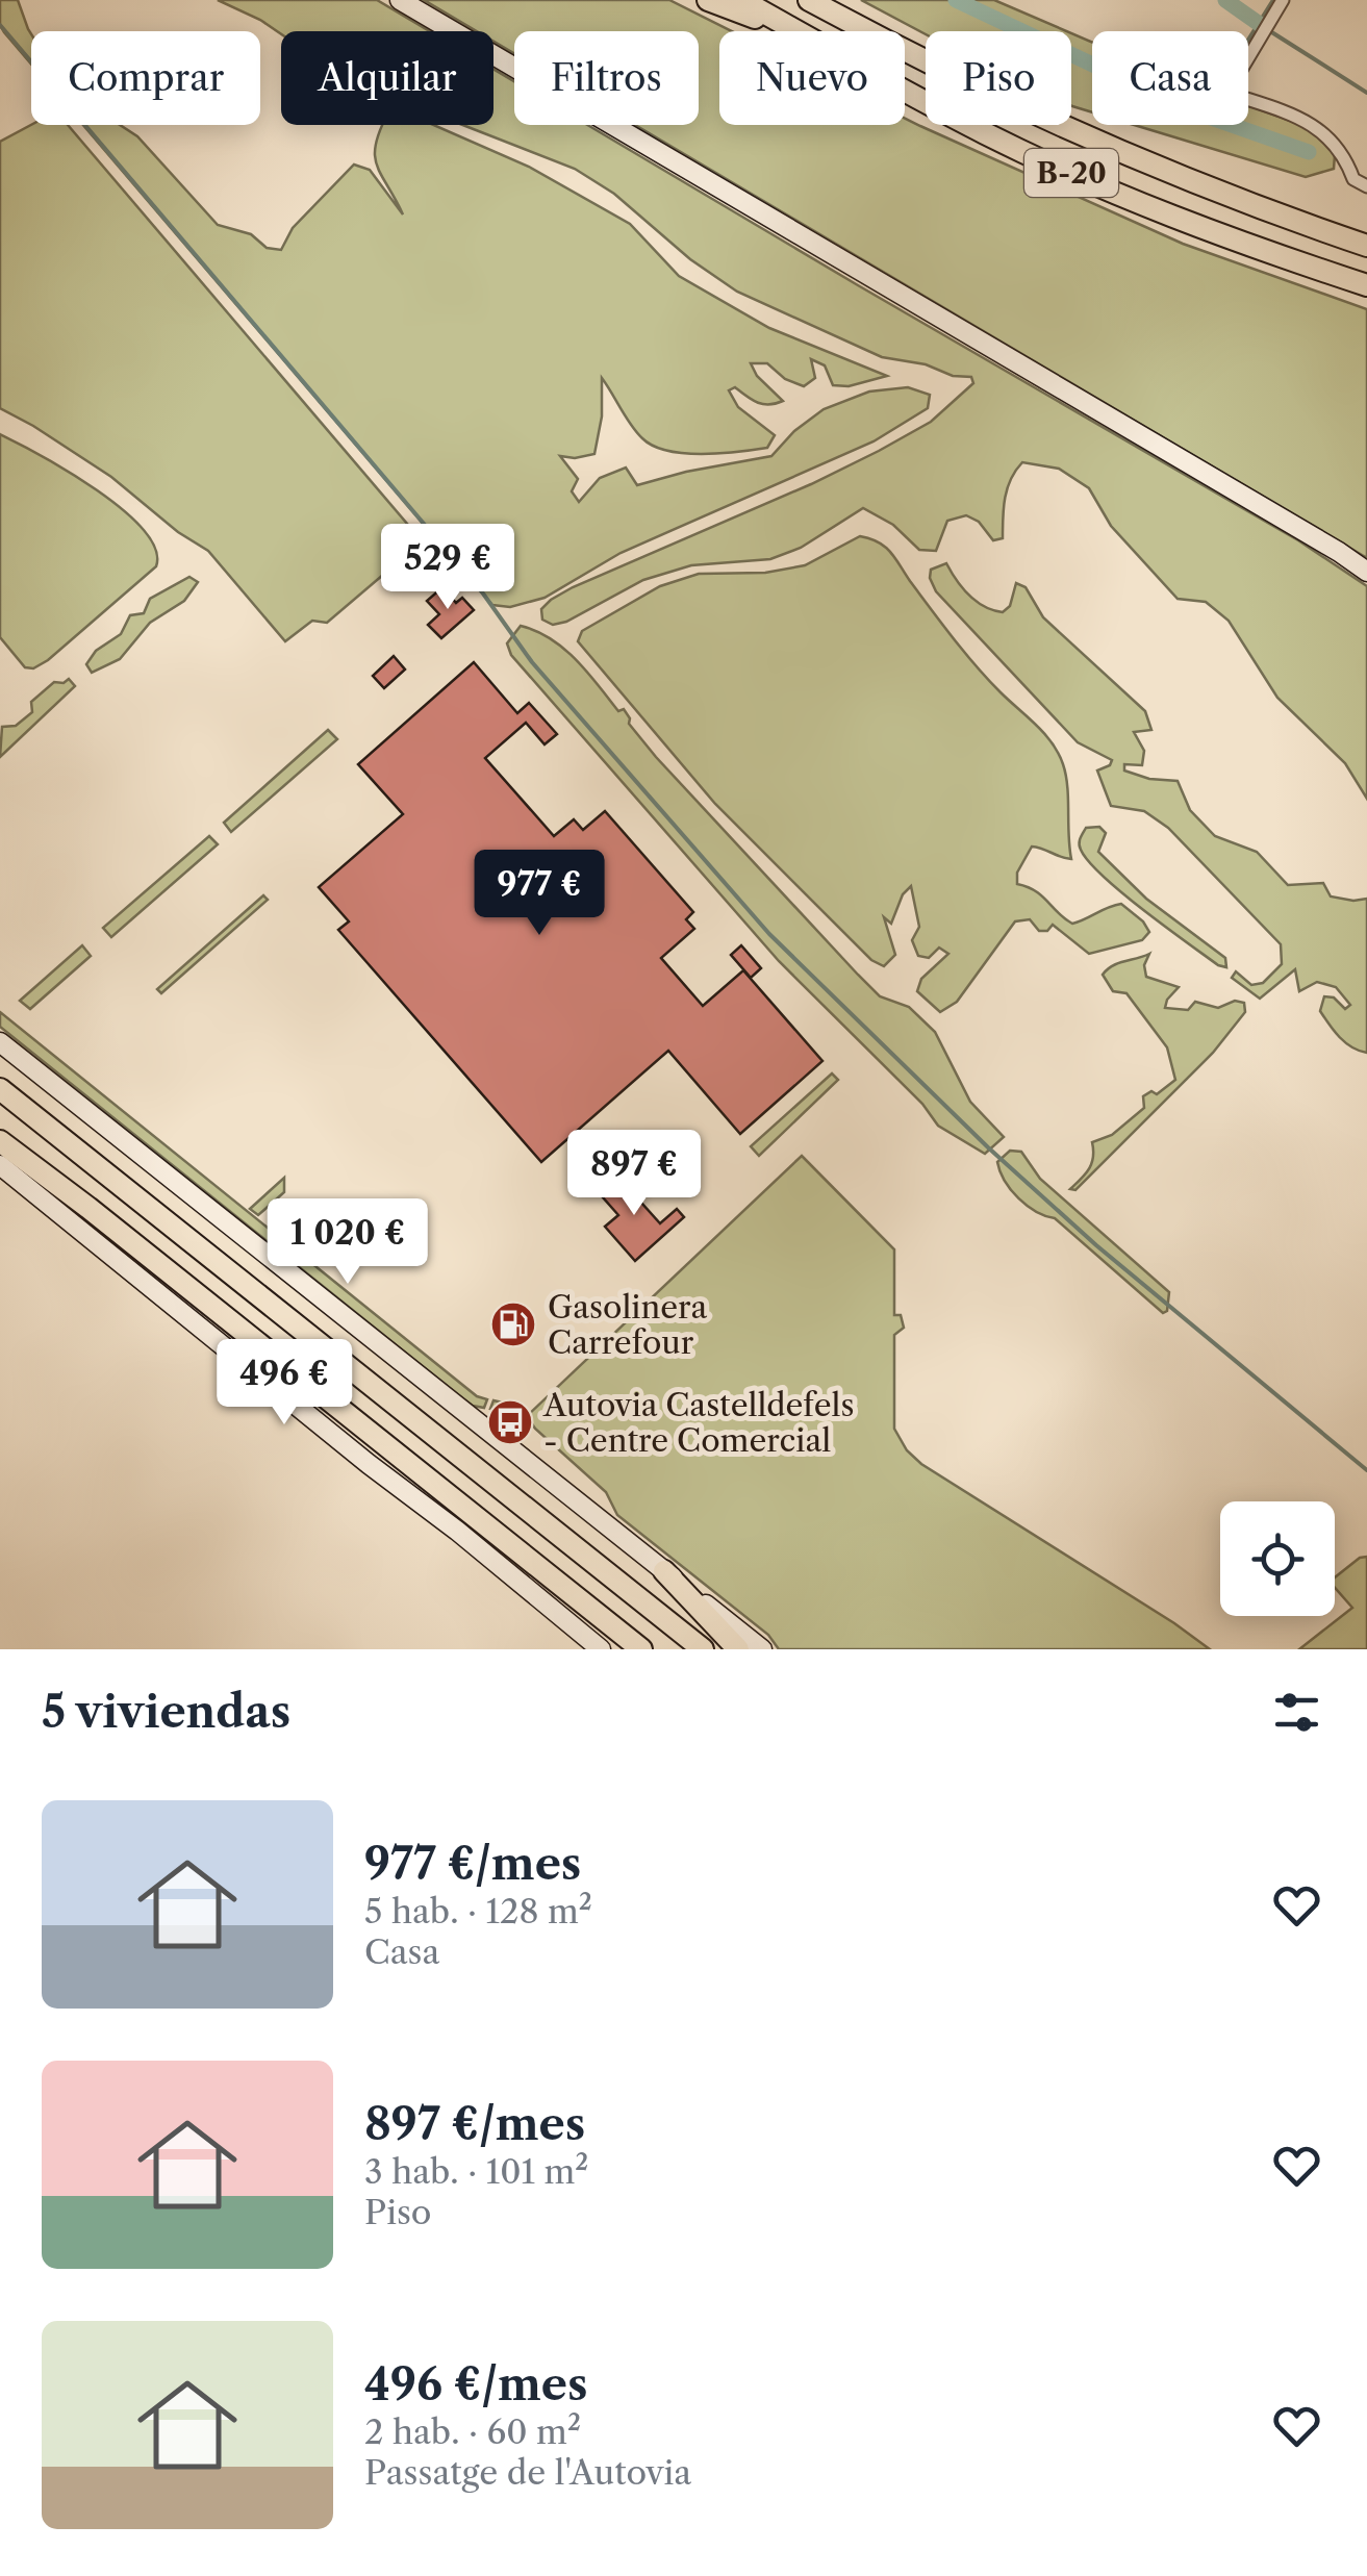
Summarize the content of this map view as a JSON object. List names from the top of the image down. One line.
{"streets":{"highway":["B-20"]},"places":{"fuel station":["Gasolinera Carrefour"],"bus stop":["Autovia Castelldefels - Centre Comercial"]},"page":{"chip":["Comprar","Alquilar","Filtros","Nuevo","Piso","Casa"],"price":["529 €","977 €","897 €","1 020 €","496 €"],"heading":"5 viviendas","list":[{"name":"977 €/mes","note":"5 hab. · 128 m² · Casa"},{"name":"897 €/mes","note":"3 hab. · 101 m² · Piso"},{"name":"496 €/mes","note":"2 hab. · 60 m² · Passatge de l'Autovia"}]}}
